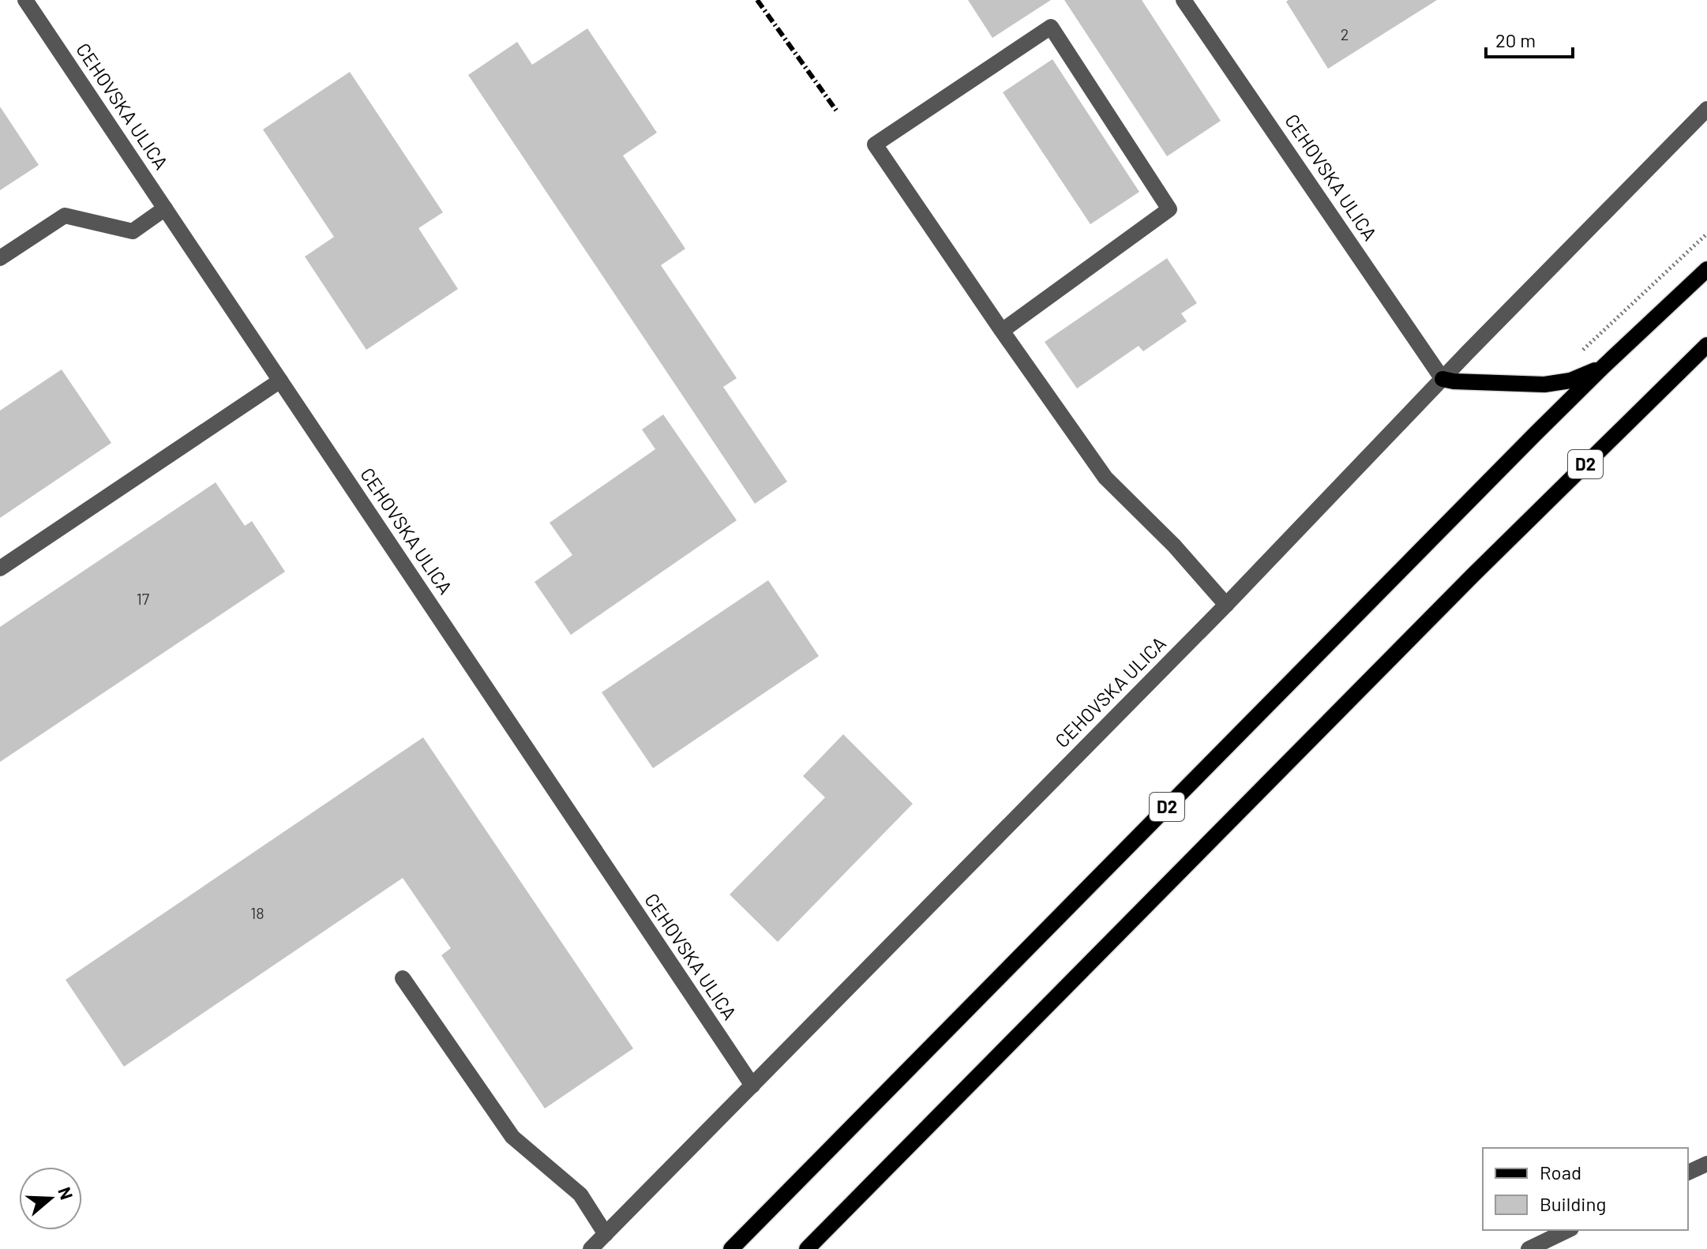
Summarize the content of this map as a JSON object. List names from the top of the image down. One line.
{"streets":{"main road":["D2"],"street":["CEHOVSKA ULICA"]},"house_numbers":["2","17","18"],"legend":["Road","Building"],"scale_bar":"20 m","north":"right"}
